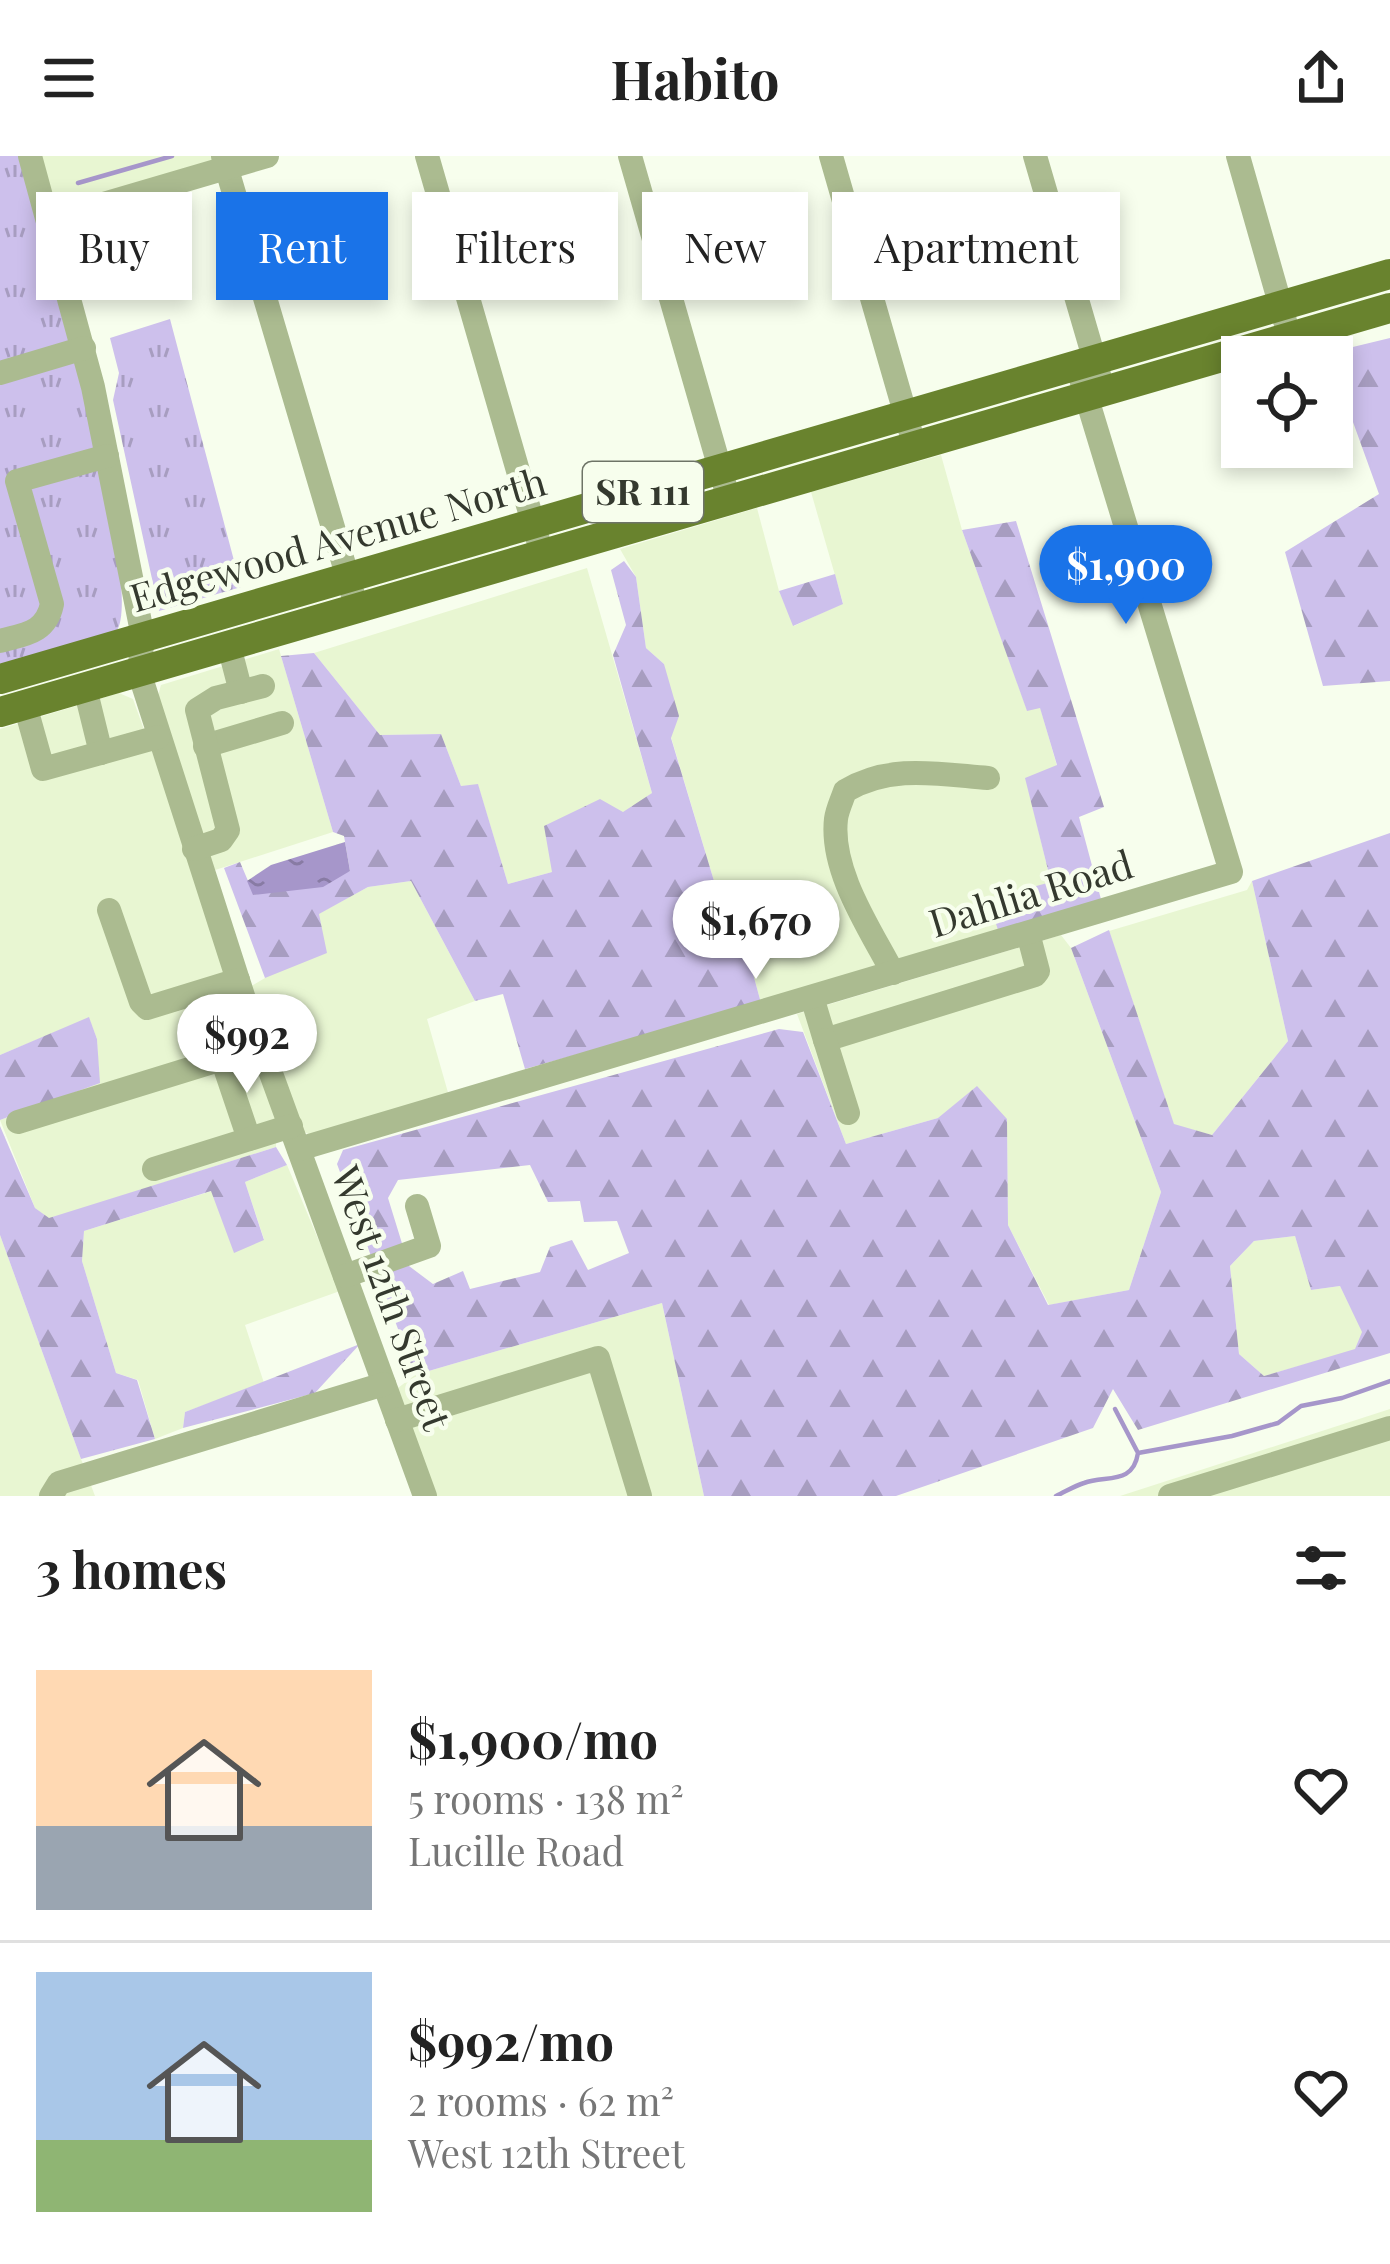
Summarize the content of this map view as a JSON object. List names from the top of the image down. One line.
{"streets":{"main road":["SR 111","Edgewood Avenue North"],"street":["Dahlia Road","West 12th Street"]},"crossings":[["Edgewood Avenue North","Dahlia Road"],["Edgewood Avenue North","West 12th Street"],["Dahlia Road","West 12th Street"]],"page":{"header":"Habito","chip":["Buy","Rent","Filters","New","Apartment"],"price":["$1,900","$1,670","$992"],"heading":"3 homes","list":[{"name":"$1,900/mo","note":"5 rooms · 138 m² · Lucille Road"},{"name":"$992/mo","note":"2 rooms · 62 m² · West 12th Street"}]}}
